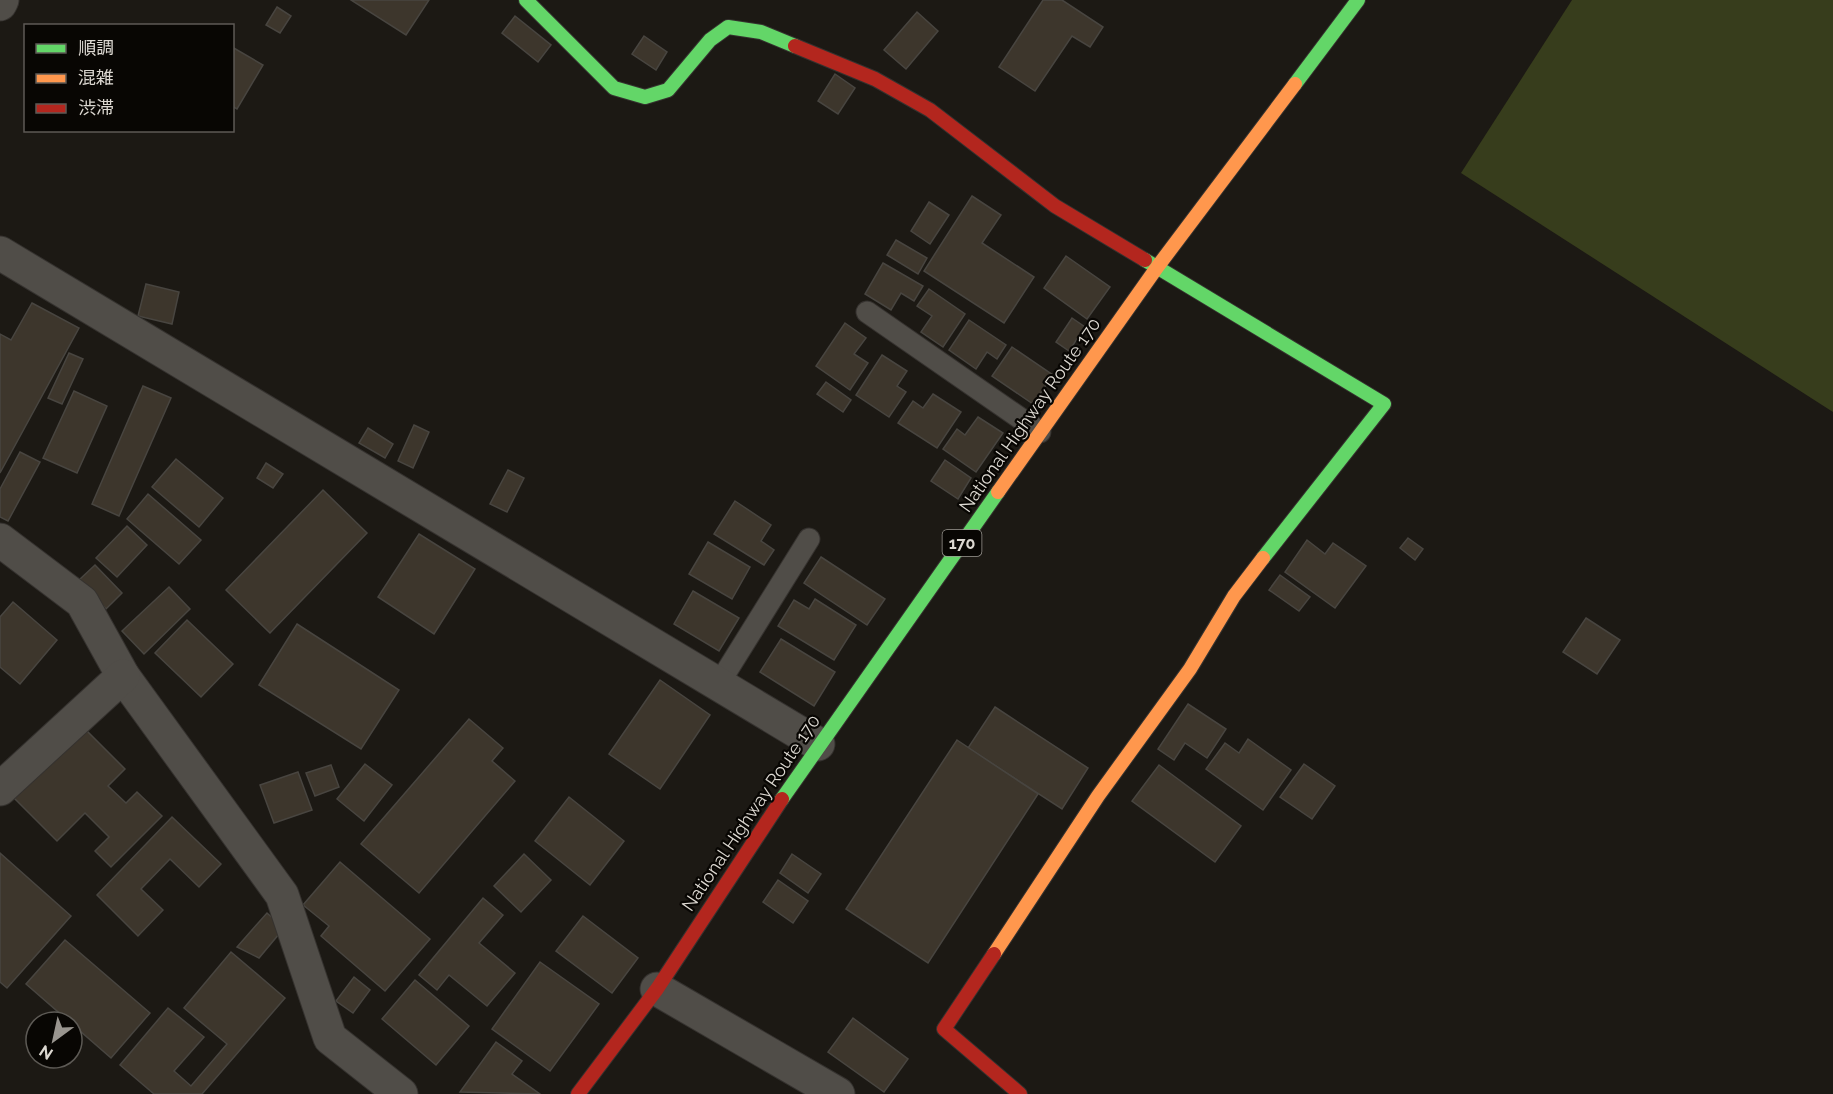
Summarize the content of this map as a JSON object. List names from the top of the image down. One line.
{"streets":{"main road":["National Highway Route 170","170"]},"legend":["順調","混雑","渋滞"],"north":"bottom left"}
